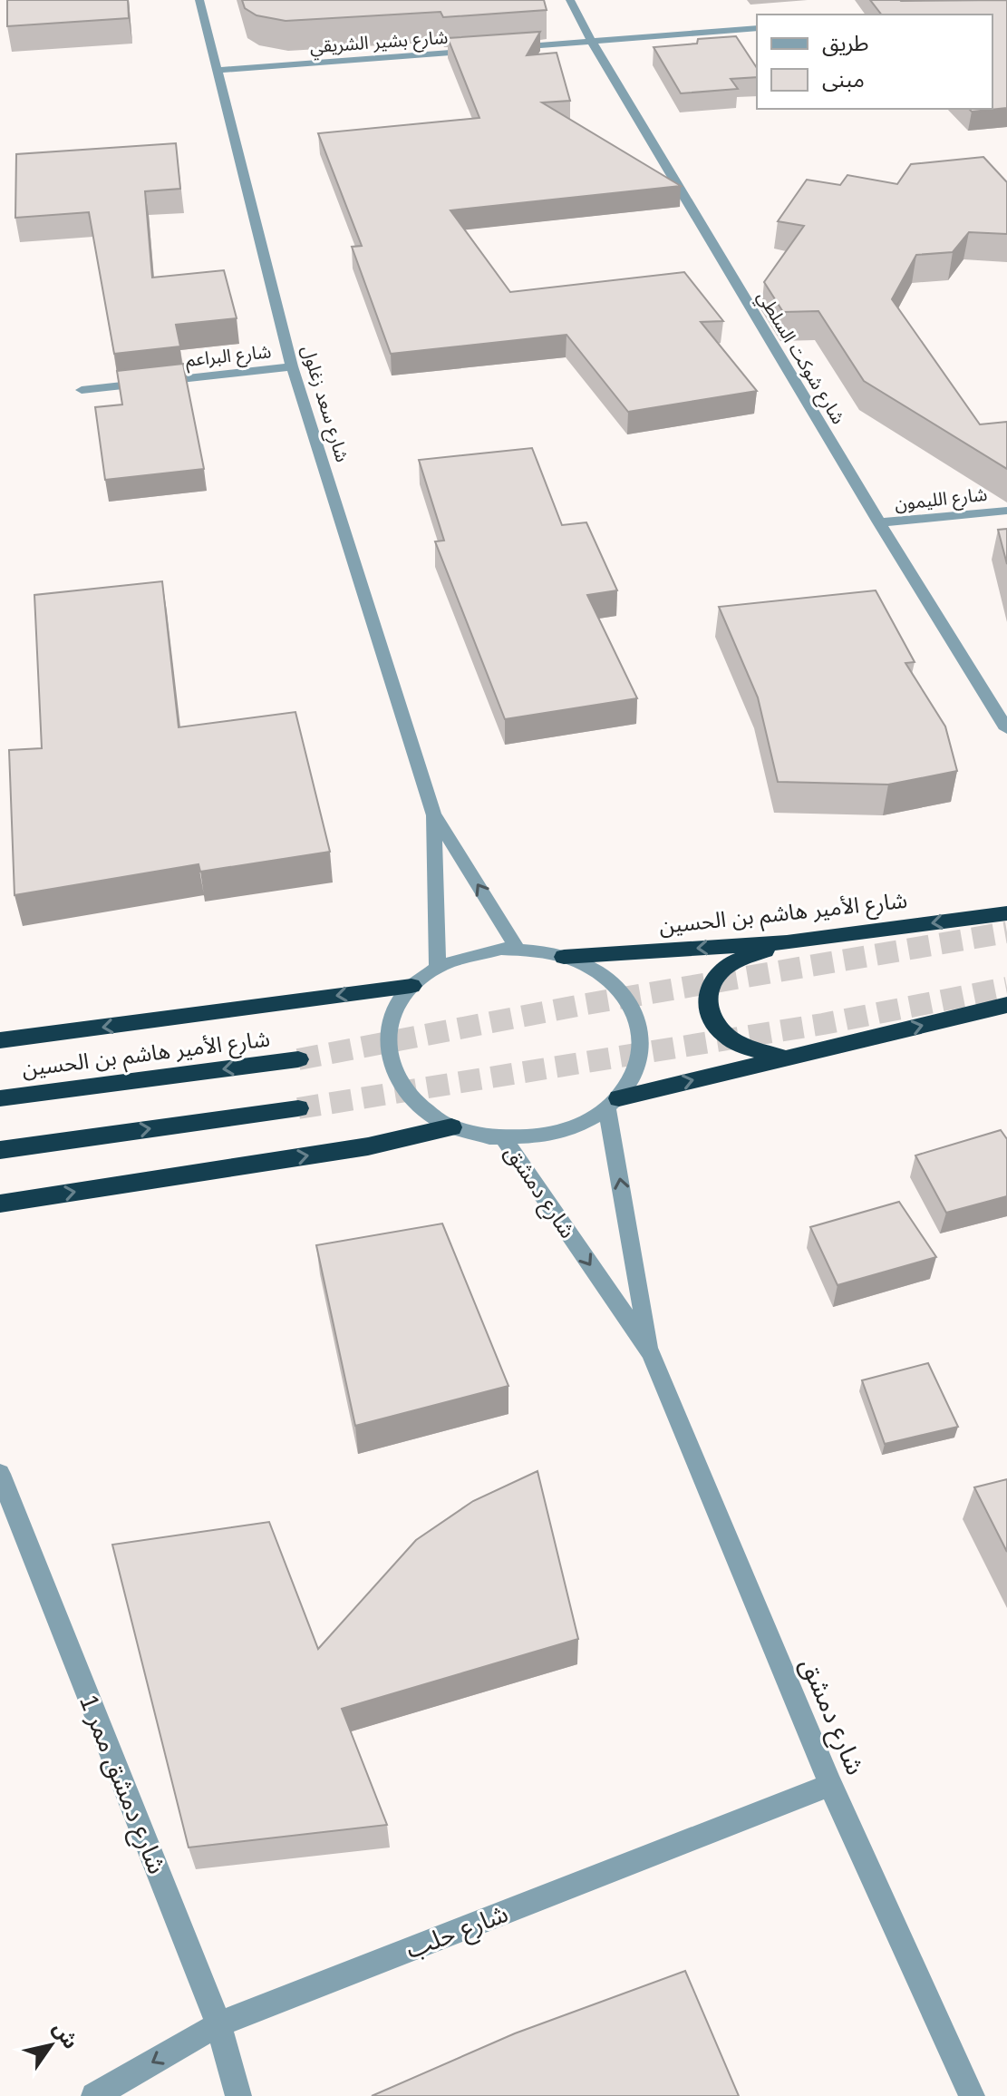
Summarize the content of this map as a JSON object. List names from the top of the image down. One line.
{"streets":{"highway":["شارع الأمير هاشم بن الحسين"],"street":["شارع بشير الشريقي","شارع البراعم","شارع شوكت السلطي","شارع سعد زغلول","شارع الليمون","شارع دمشق","شارع دمشق ممر 1","شارع حلب"]},"crossings":[["شارع بشير الشريقي","شارع سعد زغلول"],["شارع البراعم","شارع سعد زغلول"],["شارع شوكت السلطي","شارع الليمون"],["شارع سعد زغلول","شارع الأمير هاشم بن الحسين"],["شارع سعد زغلول","شارع دمشق"],["شارع الأمير هاشم بن الحسين","شارع دمشق"],["شارع دمشق","شارع حلب"],["شارع دمشق ممر 1","شارع حلب"]],"legend":["طريق","مبنى"],"north":"top right"}
